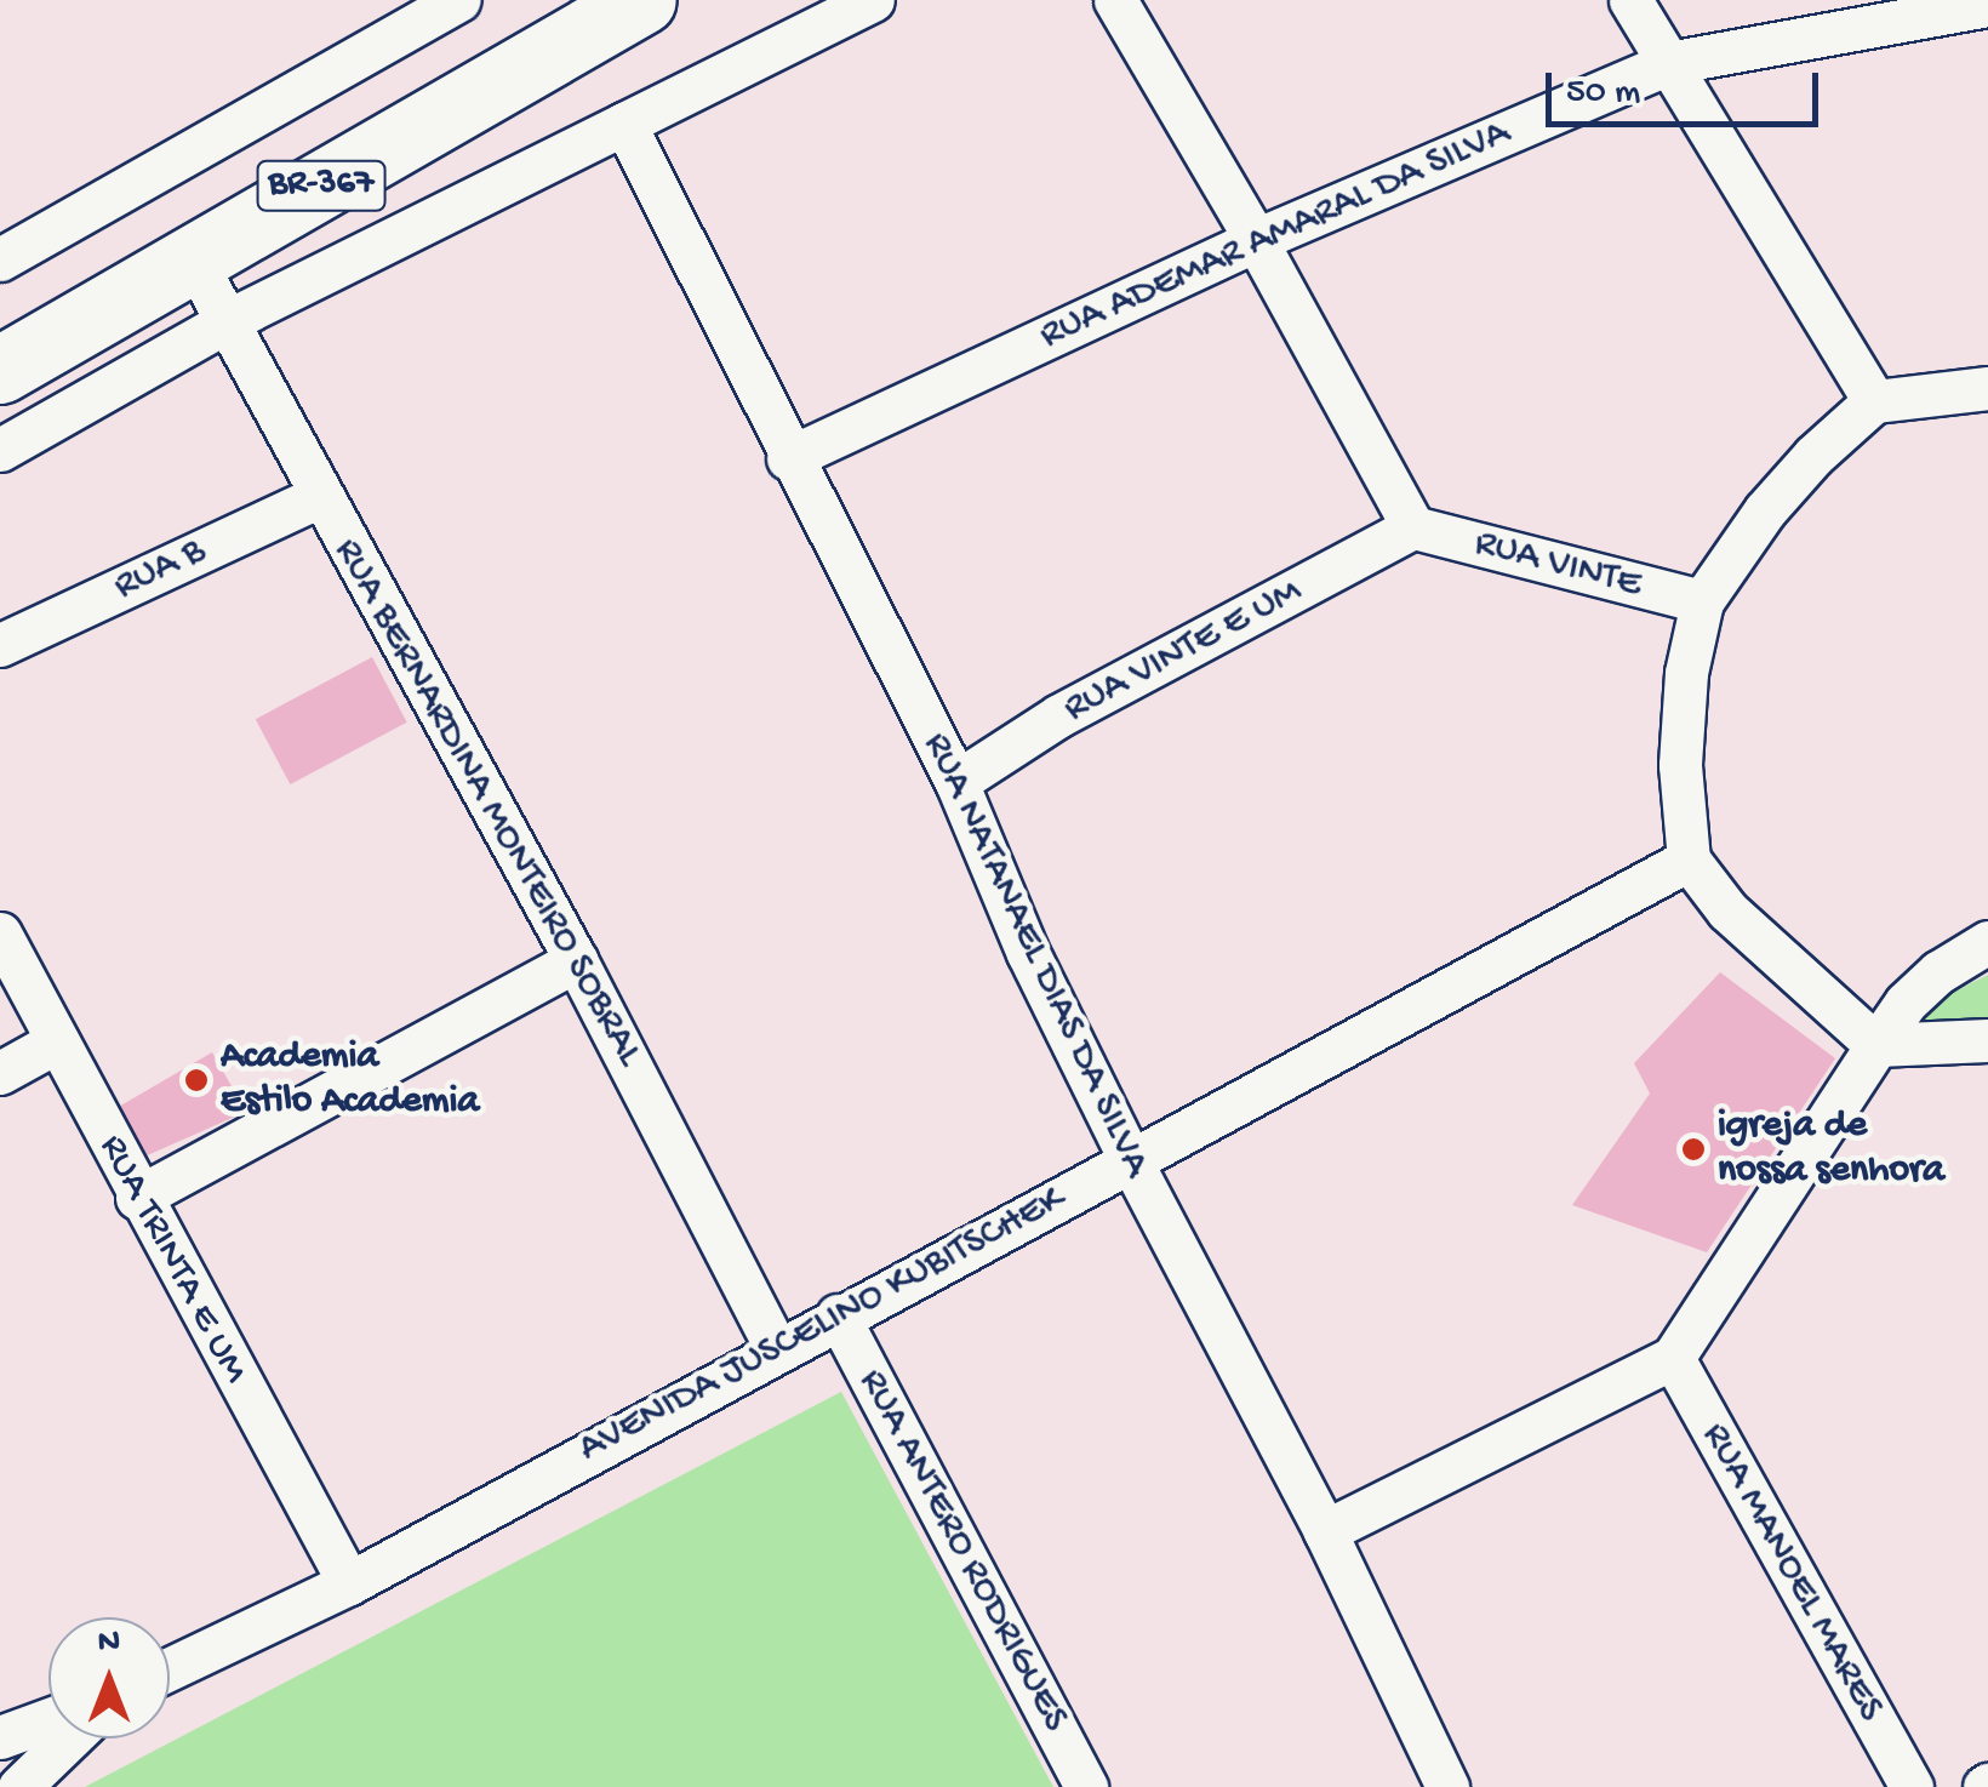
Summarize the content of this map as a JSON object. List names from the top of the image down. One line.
{"streets":{"main road":["BR-367"],"street":["RUA ADEMAR AMARAL DA SILVA","RUA VINTE","RUA B","RUA VINTE E UM","RUA BERNARDINA MONTEIRO SOBRAL","RUA NATANAEL DIAS DA SILVA","RUA TRINTA E UM","AVENIDA JUSCELINO KUBITSCHEK","RUA ANTERO RODRIGUES","RUA MANOEL MARES"]},"crossings":[["BR-367","RUA BERNARDINA MONTEIRO SOBRAL"],["RUA ADEMAR AMARAL DA SILVA","RUA NATANAEL DIAS DA SILVA"],["RUA VINTE","RUA VINTE E UM"],["RUA B","RUA BERNARDINA MONTEIRO SOBRAL"],["RUA VINTE E UM","RUA NATANAEL DIAS DA SILVA"],["RUA BERNARDINA MONTEIRO SOBRAL","AVENIDA JUSCELINO KUBITSCHEK"],["RUA NATANAEL DIAS DA SILVA","AVENIDA JUSCELINO KUBITSCHEK"],["RUA TRINTA E UM","AVENIDA JUSCELINO KUBITSCHEK"],["AVENIDA JUSCELINO KUBITSCHEK","RUA ANTERO RODRIGUES"]],"places":["Academia Estilo Academia","igreja de nossa senhora"],"scale_bar":"50 m","north":"top"}
